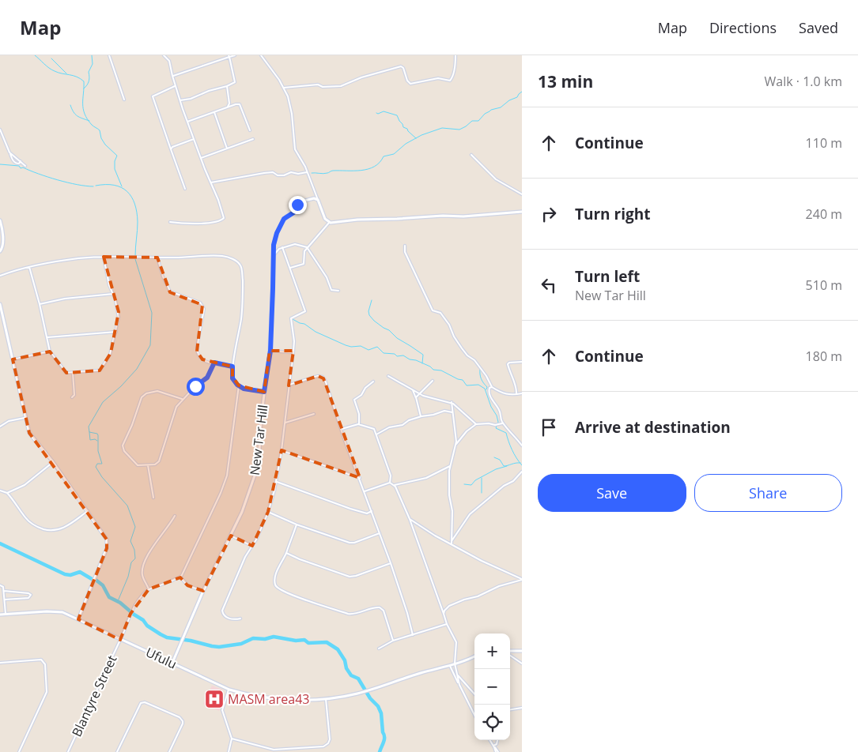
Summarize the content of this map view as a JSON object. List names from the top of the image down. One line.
{"streets":{"street":["New Tar Hill","Ufulu","Blantyre Street"]},"crossings":[["New Tar Hill","Ufulu"],["Ufulu","Blantyre Street"]],"places":{"hospital":["MASM area43"]},"page":{"header":"Map","nav":["Map","Directions","Saved"],"heading":["13 min","Walk · 1.0 km"],"list":[["Continue","110 m"],["Turn right","240 m"],["Turn left","New Tar Hill","510 m"],["Continue","180 m"],"Arrive at destination"],"buttons":["Save","Share"],"map_buttons":["+","−"]}}
